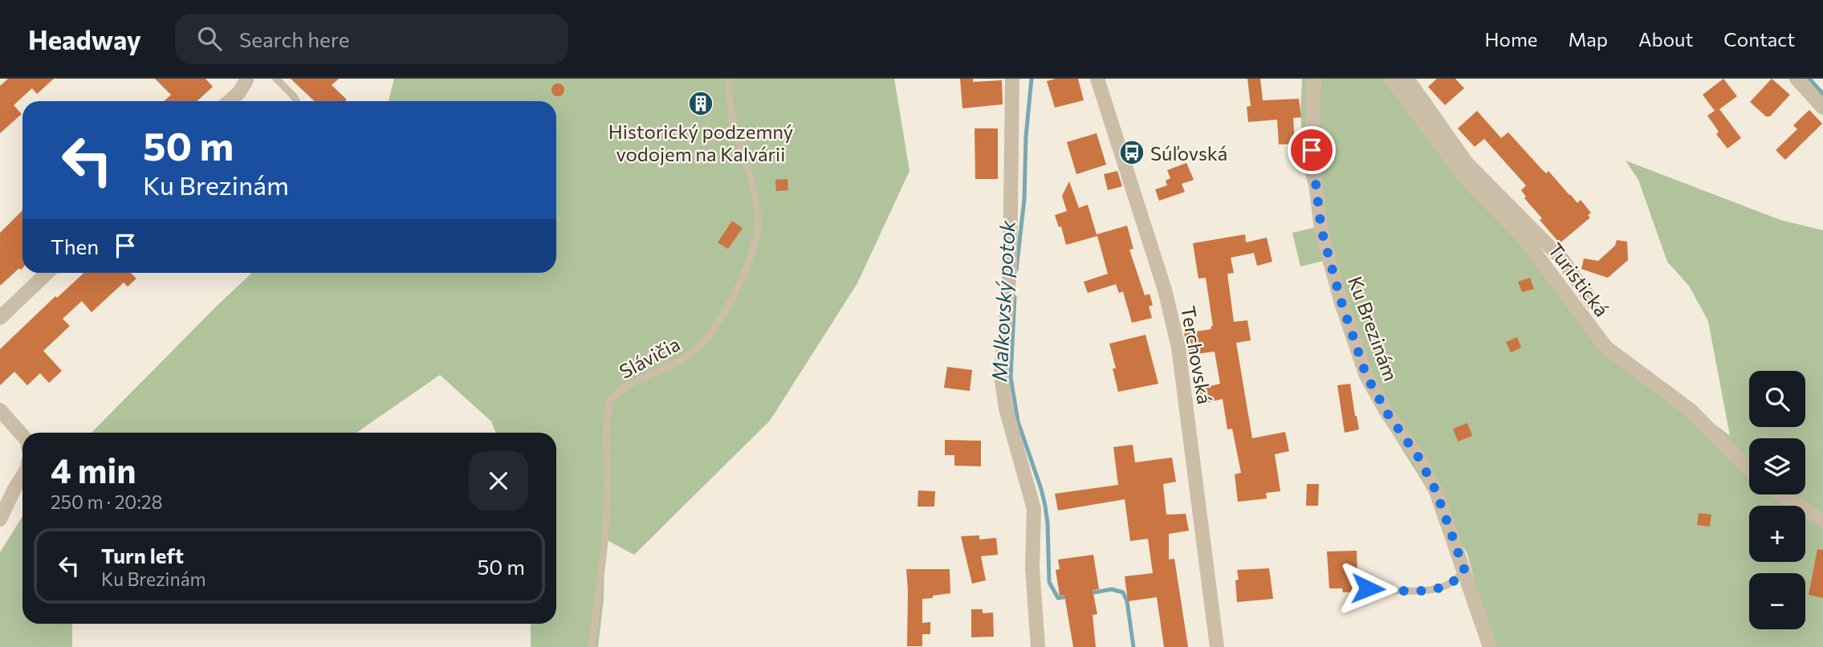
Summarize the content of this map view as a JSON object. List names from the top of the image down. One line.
{"streets":{"street":["Turistická","Ku Brezinám","Terchovská"],"lane":["Slávičia"]},"water":["Malkovský potok"],"places":{"building":["Historický podzemný vodojem na Kalvárii"],"bus stop":["Súľovská"]},"page":{"header":"Headway","search":"Search here","nav":["Home","Map","About","Contact"],"turn":["50 m","Ku Brezinám"],"then":"Then","map_buttons":["+","−"],"heading":["4 min","250 m · 20:28"],"list":[{"name":"Turn left","note":"Ku Brezinám","value":"50 m"}]}}
